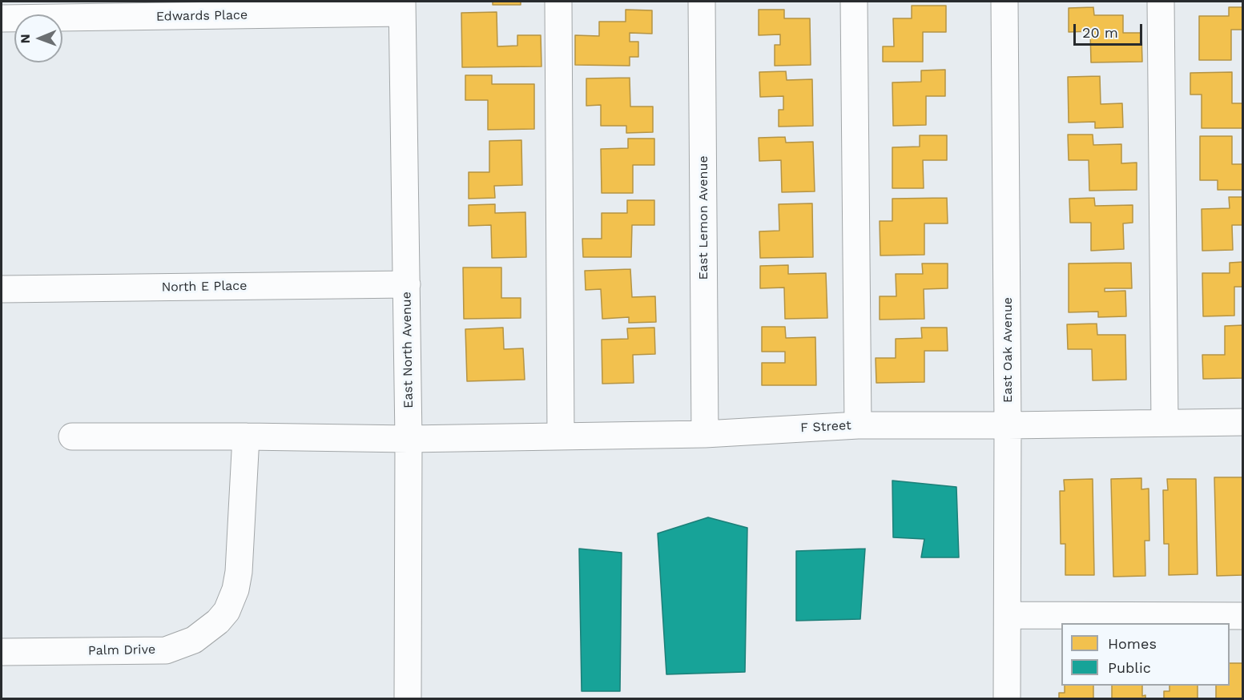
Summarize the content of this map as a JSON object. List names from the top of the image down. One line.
{"streets":{"street":["Edwards Place","East Lemon Avenue","North E Place","East North Avenue","East Oak Avenue","F Street","Palm Drive"]},"crossings":[["Edwards Place","East North Avenue"],["East Lemon Avenue","F Street"],["North E Place","East North Avenue"],["East North Avenue","F Street"],["East Oak Avenue","F Street"]],"legend":["Homes","Public"],"scale_bar":"20 m","north":"left"}
